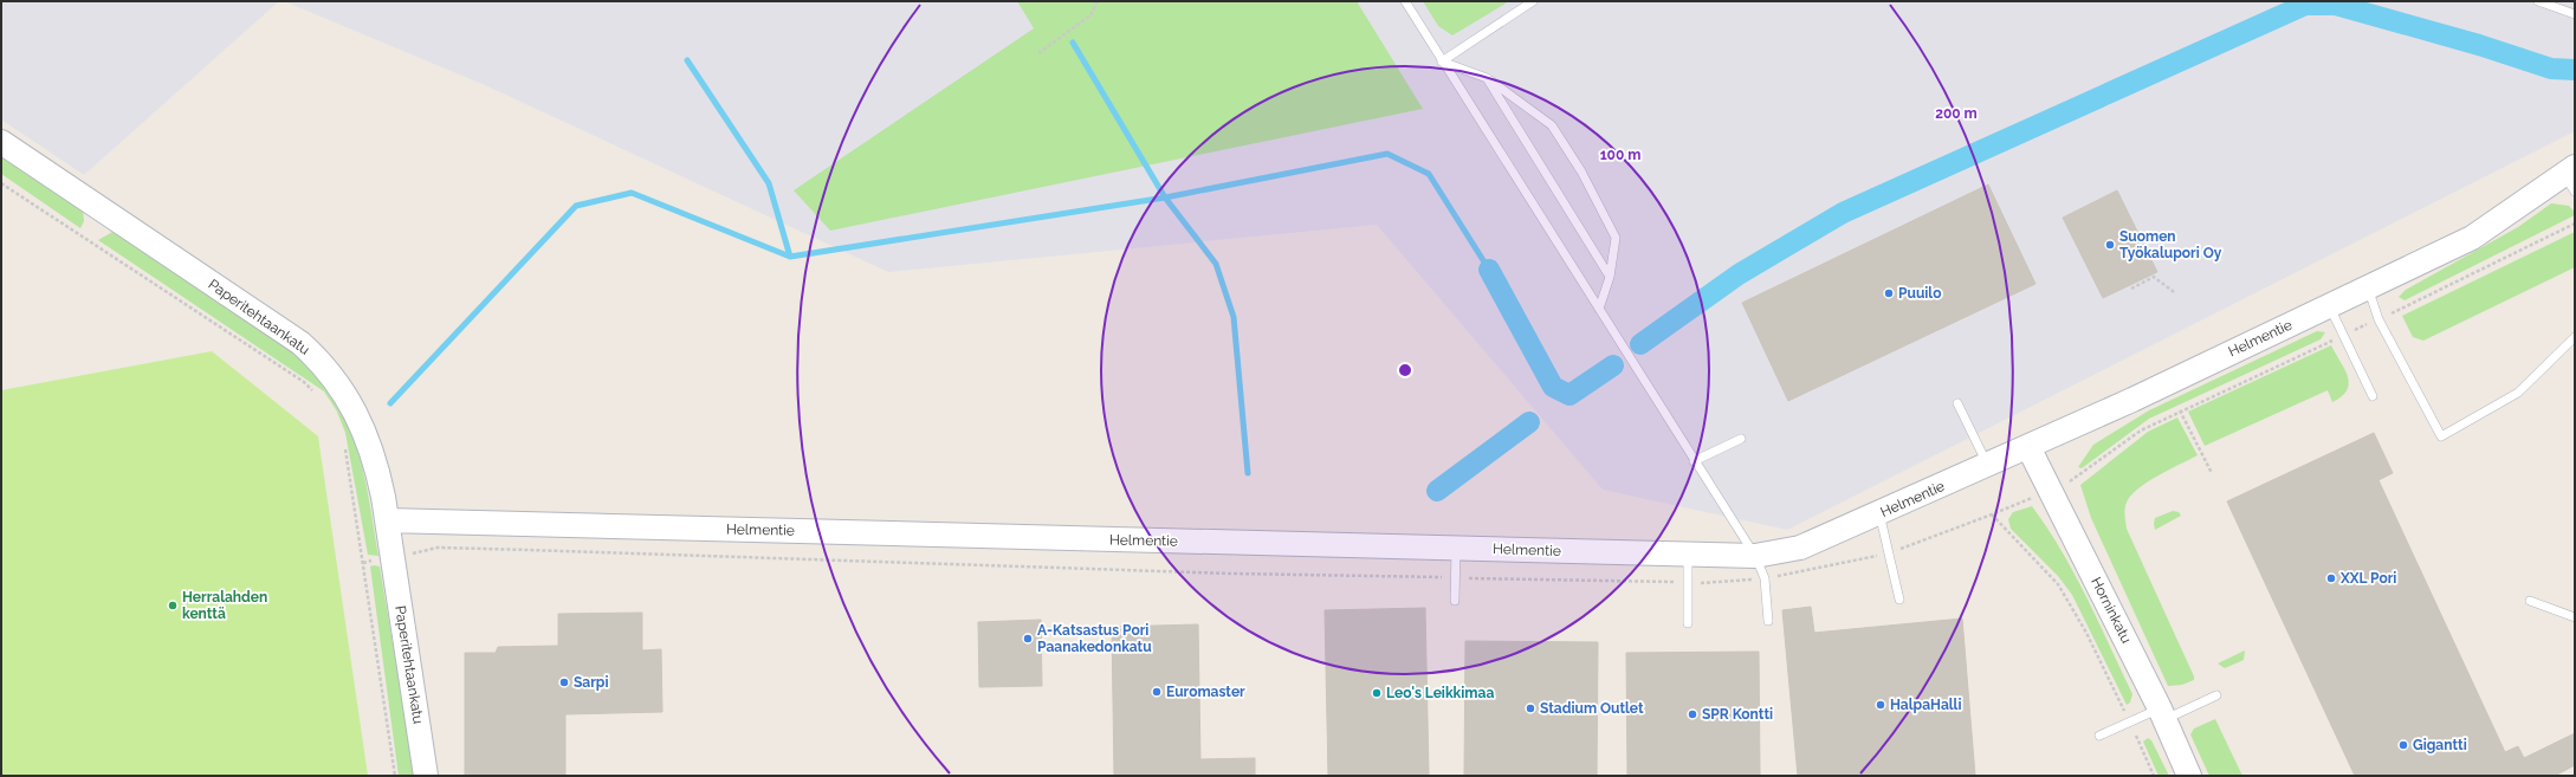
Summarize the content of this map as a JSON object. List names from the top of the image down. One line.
{"streets":{"street":["Paperitehtaankatu","Helmentie","Horninkatu"]},"crossings":[["Paperitehtaankatu","Helmentie"],["Helmentie","Horninkatu"]],"places":["Suomen Työkalupori Oy","Puuilo","XXL Pori","Herralahden kenttä","A-Katsastus Pori Paanakedonkatu","Sarpi","Euromaster","Leo's Leikkimaa","HalpaHalli","Stadium Outlet","SPR Kontti","Gigantti"],"rings":["200 m","100 m"]}
